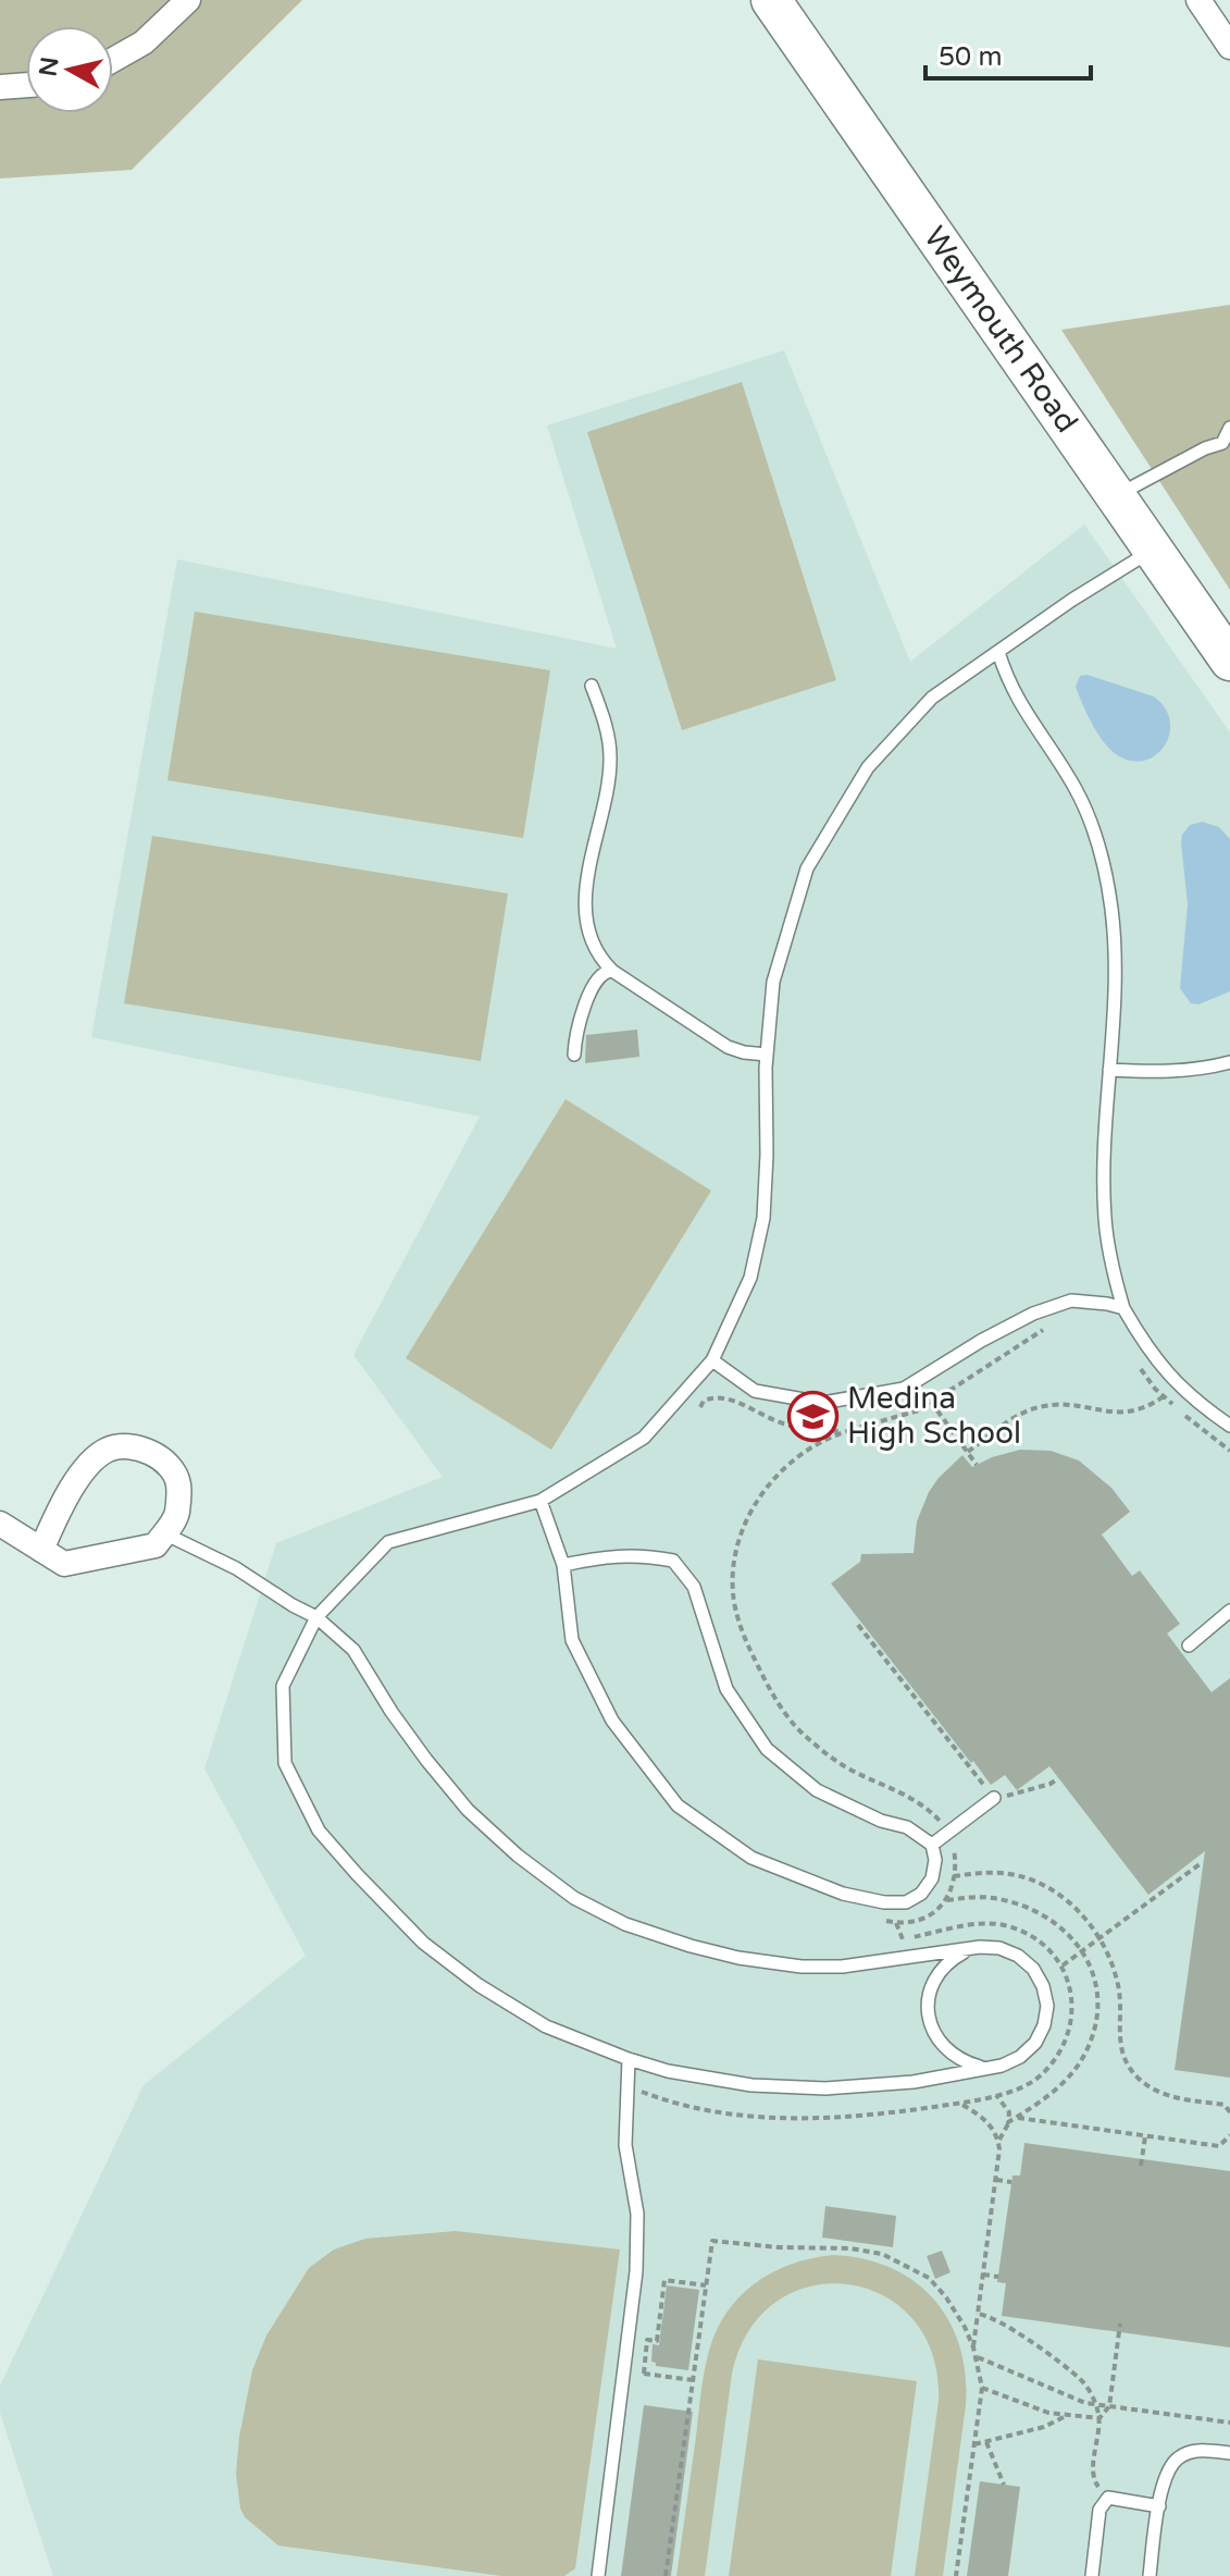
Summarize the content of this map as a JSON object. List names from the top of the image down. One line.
{"streets":{"main road":["Weymouth Road"]},"places":{"school or university":["Medina High School"]},"scale_bar":"50 m","north":"left"}
